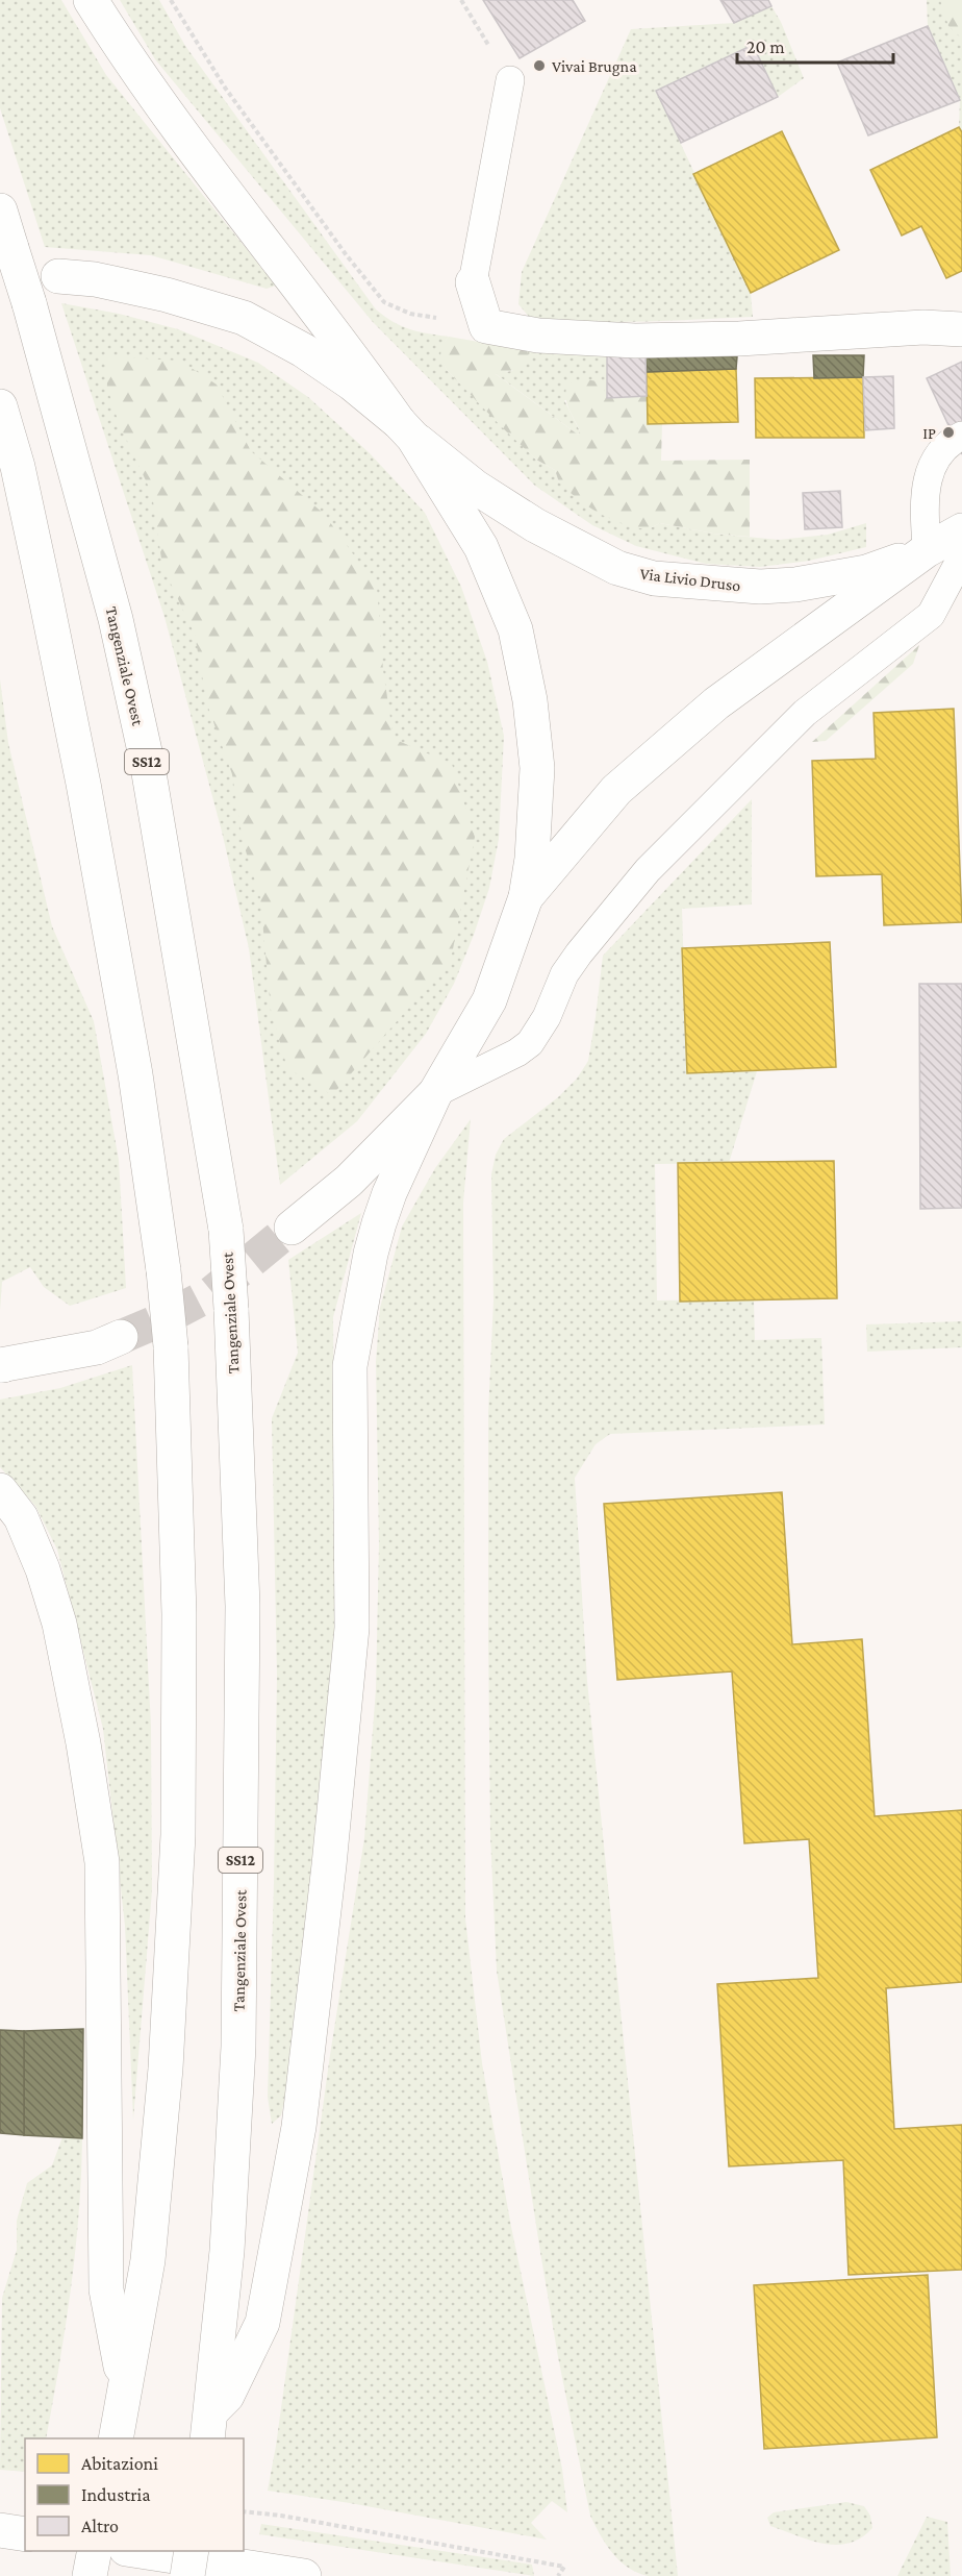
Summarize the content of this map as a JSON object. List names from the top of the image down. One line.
{"streets":{"main road":["Via Livio Druso","Tangenziale Ovest","SS12"]},"places":["Vivai Brugna","IP"],"legend":["Abitazioni","Industria","Altro"],"scale_bar":"20 m"}
